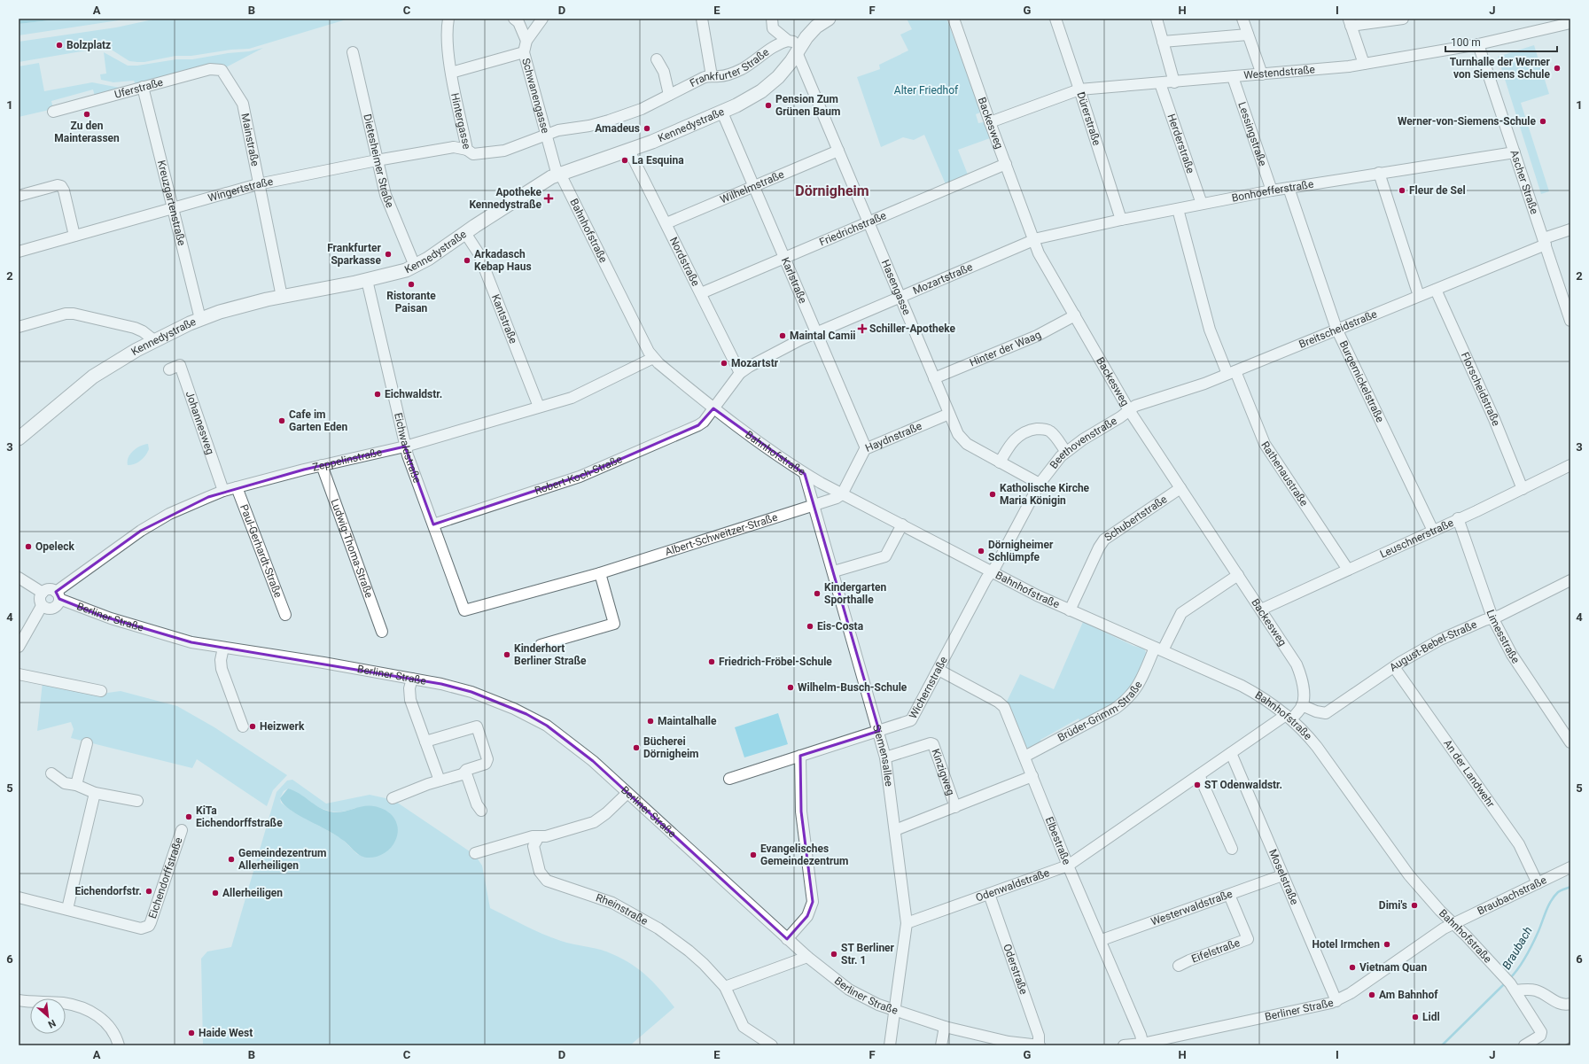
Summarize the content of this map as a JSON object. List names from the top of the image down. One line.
{"streets":{"main road":["Kennedystraße"],"street":["Frankfurter Straße","Westendstraße","Uferstraße","Schwanengasse","Dürerstraße","Hintergasse","Backesweg","Lessingstraße","Mainstraße","Herderstraße","Dietesheimer Straße","Ascher Straße","Wilhelmstraße","Wingertstraße","Bonhoefferstraße","Kreuzgartenstraße","Friedrichstraße","Bahnhofstraße","Nordstraße","Mozartstraße","Karlstraße","Hasengasse","Kantstraße","Breitscheidstraße","Hinter der Waag","Burgernickelstraße","Florscheidstraße","Johannesweg","Haydnstraße","Beethovenstraße","Eichwaldstraße","Zeppelinstraße","Rathenaustraße","Robert-Koch-Straße","Schubertstraße","Albert-Schweitzer-Straße","Leuschnerstraße","Ludwig-Thoma-Straße","Paul-Gerhardt-Straße","Berliner Straße","Limesstraße","August-Bebel-Straße","Wichernstraße","Brüder-Grimm-Straße","Siemensallee","Kinzigweg","An der Landwehr","Elbestraße","Moselstraße","Eichendorffstraße","Odenwaldstraße","Braubachstraße","Westerwaldstraße","Rheinstraße","Eifelstraße","Oderstraße"]},"crossings":[["Frankfurter Straße","Schwanengasse"],["Frankfurter Straße","Hintergasse"],["Westendstraße","Dürerstraße"],["Westendstraße","Backesweg"],["Westendstraße","Lessingstraße"],["Westendstraße","Herderstraße"],["Westendstraße","Ascher Straße"],["Uferstraße","Mainstraße"],["Uferstraße","Kreuzgartenstraße"],["Schwanengasse","Hintergasse"],["Schwanengasse","Kennedystraße"],["Schwanengasse","Bahnhofstraße"],["Dürerstraße","Bonhoefferstraße"],["Hintergasse","Wingertstraße"],["Backesweg","Bonhoefferstraße"],["Backesweg","Friedrichstraße"],["Backesweg","Mozartstraße"],["Backesweg","Breitscheidstraße"],["Backesweg","Hinter der Waag"],["Backesweg","Beethovenstraße"],["Backesweg","Schubertstraße"],["Backesweg","Leuschnerstraße"],["Backesweg","August-Bebel-Straße"],["Backesweg","Brüder-Grimm-Straße"],["Kennedystraße","Mainstraße"],["Kennedystraße","Dietesheimer Straße"],["Kennedystraße","Kreuzgartenstraße"],["Kennedystraße","Bahnhofstraße"],["Kennedystraße","Nordstraße"],["Kennedystraße","Karlstraße"],["Kennedystraße","Hasengasse"],["Kennedystraße","Kantstraße"],["Kennedystraße","Eichwaldstraße"],["Lessingstraße","Bonhoefferstraße"],["Mainstraße","Wingertstraße"],["Herderstraße","Bonhoefferstraße"],["Dietesheimer Straße","Wingertstraße"],["Ascher Straße","Bonhoefferstraße"],["Ascher Straße","Breitscheidstraße"],["Wilhelmstraße","Nordstraße"],["Wilhelmstraße","Karlstraße"],["Wilhelmstraße","Hasengasse"],["Wingertstraße","Kreuzgartenstraße"],["Bonhoefferstraße","Mozartstraße"],["Bonhoefferstraße","Burgernickelstraße"],["Bonhoefferstraße","Rathenaustraße"],["Friedrichstraße","Nordstraße"],["Friedrichstraße","Karlstraße"],["Friedrichstraße","Hasengasse"],["Bahnhofstraße","Mozartstraße"],["Bahnhofstraße","Haydnstraße"],["Bahnhofstraße","Beethovenstraße"],["Bahnhofstraße","Zeppelinstraße"],["Bahnhofstraße","Robert-Koch-Straße"],["Bahnhofstraße","Schubertstraße"],["Bahnhofstraße","Albert-Schweitzer-Straße"],["Bahnhofstraße","Berliner Straße"],["Bahnhofstraße","Wichernstraße"],["Bahnhofstraße","Brüder-Grimm-Straße"],["Bahnhofstraße","Siemensallee"],["Bahnhofstraße","Odenwaldstraße"],["Bahnhofstraße","Braubachstraße"],["Nordstraße","Mozartstraße"],["Mozartstraße","Karlstraße"],["Mozartstraße","Hasengasse"],["Mozartstraße","Robert-Koch-Straße"],["Karlstraße","Haydnstraße"],["Hasengasse","Hinter der Waag"],["Hasengasse","Haydnstraße"],["Hasengasse","Beethovenstraße"],["Kantstraße","Zeppelinstraße"],["Breitscheidstraße","Burgernickelstraße"],["Breitscheidstraße","Florscheidstraße"],["Breitscheidstraße","Beethovenstraße"],["Breitscheidstraße","Rathenaustraße"],["Burgernickelstraße","Leuschnerstraße"],["Florscheidstraße","Leuschnerstraße"],["Johannesweg","Zeppelinstraße"],["Haydnstraße","Albert-Schweitzer-Straße"],["Beethovenstraße","Wichernstraße"],["Eichwaldstraße","Zeppelinstraße"],["Eichwaldstraße","Robert-Koch-Straße"],["Eichwaldstraße","Albert-Schweitzer-Straße"],["Zeppelinstraße","Ludwig-Thoma-Straße"],["Zeppelinstraße","Paul-Gerhardt-Straße"],["Zeppelinstraße","Berliner Straße"],["Rathenaustraße","Leuschnerstraße"],["Albert-Schweitzer-Straße","Siemensallee"],["Leuschnerstraße","Limesstraße"],["Berliner Straße","Siemensallee"],["Berliner Straße","Elbestraße"],["Berliner Straße","Moselstraße"],["Berliner Straße","Braubachstraße"],["Berliner Straße","Oderstraße"],["Limesstraße","August-Bebel-Straße"],["August-Bebel-Straße","An der Landwehr"],["Wichernstraße","Siemensallee"],["Wichernstraße","Elbestraße"],["Brüder-Grimm-Straße","Elbestraße"],["Siemensallee","Kinzigweg"],["Siemensallee","Odenwaldstraße"],["An der Landwehr","Braubachstraße"],["Elbestraße","Odenwaldstraße"],["Elbestraße","Westerwaldstraße"],["Moselstraße","Odenwaldstraße"],["Moselstraße","Westerwaldstraße"],["Odenwaldstraße","Oderstraße"],["Westerwaldstraße","Eifelstraße"]],"districts":["Dörnigheim"],"water":["Braubach"],"parks":["Alter Friedhof"],"places":{"other":["Bolzplatz","Turnhalle der Werner von Siemens Schule","Pension Zum Grünen Baum","Zu den Mainterassen","Werner-von-Siemens-Schule","Amadeus","La Esquina","Fleur de Sel","Frankfurter Sparkasse","Arkadasch Kebap Haus","Ristorante Paisan","Maintal Camii","Mozartstr","Eichwaldstr.","Cafe im Garten Eden","Katholische Kirche Maria Königin","Opeleck","Dörnigheimer Schlümpfe","Kindergarten Sporthalle","Eis-Costa","Kinderhort Berliner Straße","Friedrich-Fröbel-Schule","Wilhelm-Busch-Schule","Maintalhalle","Heizwerk","Bücherei Dörnigheim","ST Odenwaldstr.","KiTa Eichendorffstraße","Evangelisches Gemeindezentrum","Gemeindezentrum Allerheiligen","Eichendorfstr.","Allerheiligen","Dimi's","Hotel Irmchen","ST Berliner Str. 1","Vietnam Quan","Am Bahnhof","Lidl","Haide West"],"health":["Apotheke Kennedystraße","Schiller-Apotheke"]},"scale_bar":"100 m","north":"bottom right","grid":{"columns":["A","B","C","D","E","F","G","H","I","J"],"rows":["1","2","3","4","5","6"]}}
